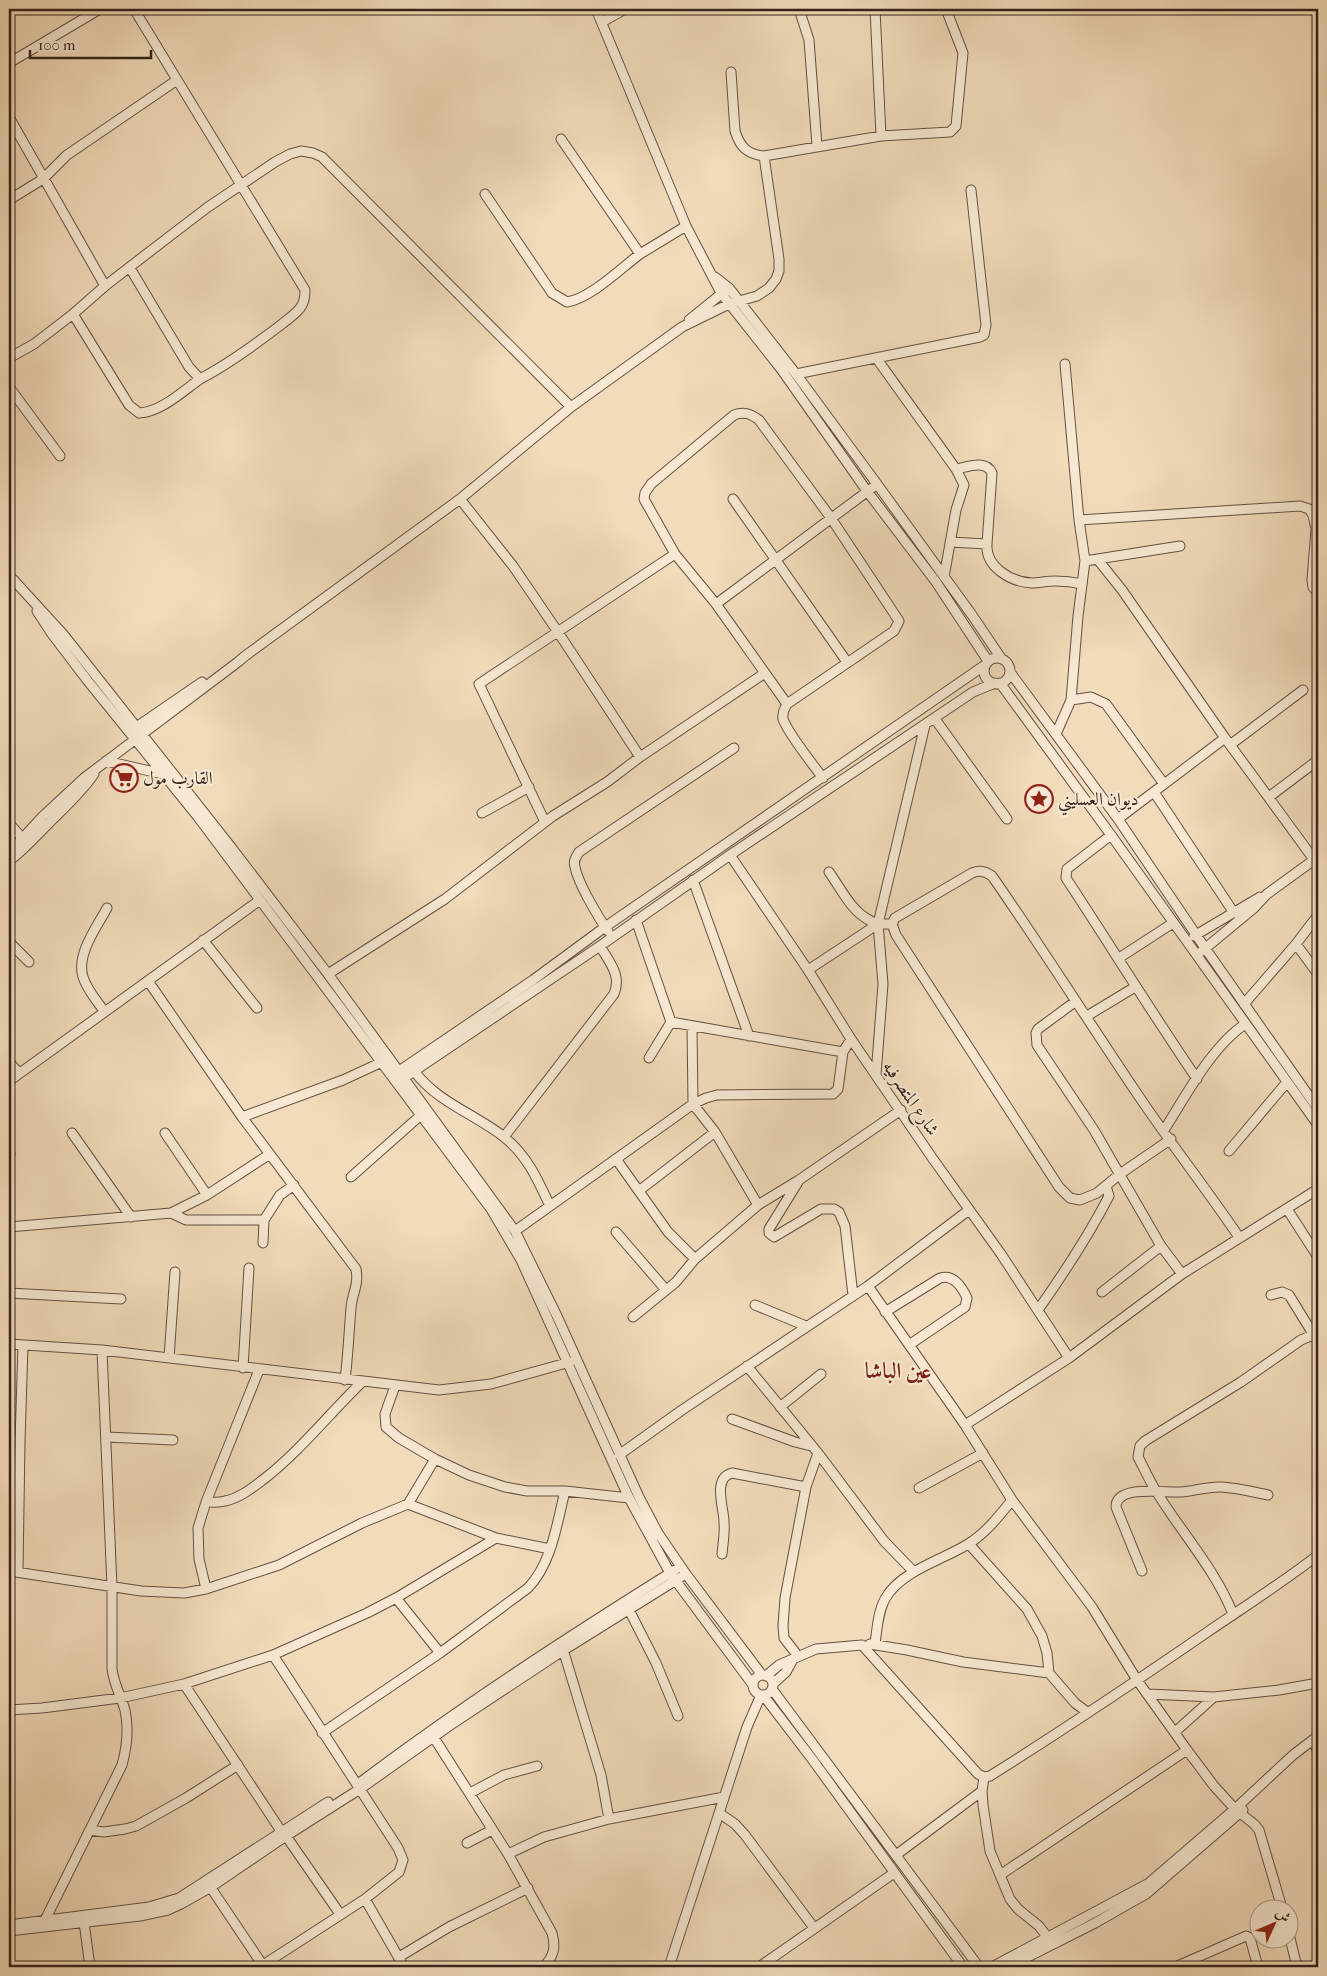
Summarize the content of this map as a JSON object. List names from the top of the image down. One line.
{"streets":{"street":["شارع المتصرفيه"]},"districts":["عين الباشا"],"places":{"supermarket":["القارب مول"],"place":["ديوان العسليني"]},"scale_bar":"100 m","north":"top right"}
